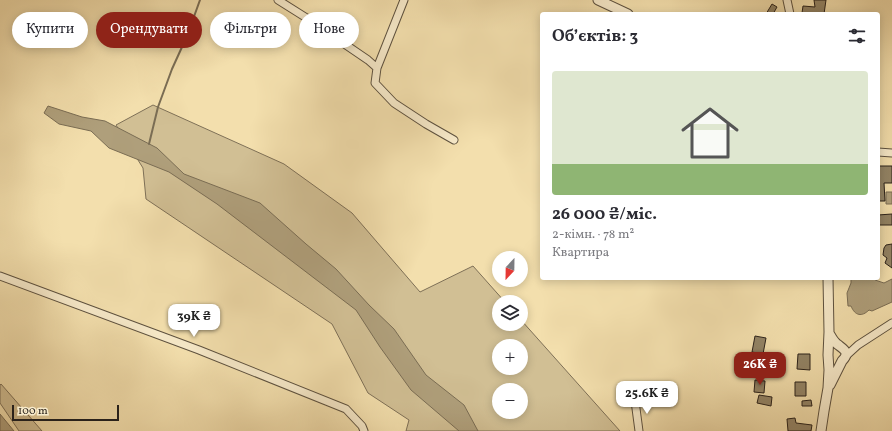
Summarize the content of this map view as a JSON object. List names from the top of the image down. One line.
{"scale_bar":"100 m","north":"bottom","page":{"chip":["Купити","Орендувати","Фільтри","Нове"],"heading":"Об’єктів: 3","list":[{"name":"26 000 ₴/міс.","note":"2-кімн. · 78 m² · Квартира"}],"map_buttons":["+","−"],"price":["39K ₴","26K ₴","25.6K ₴"],"scale":"100 m"}}
